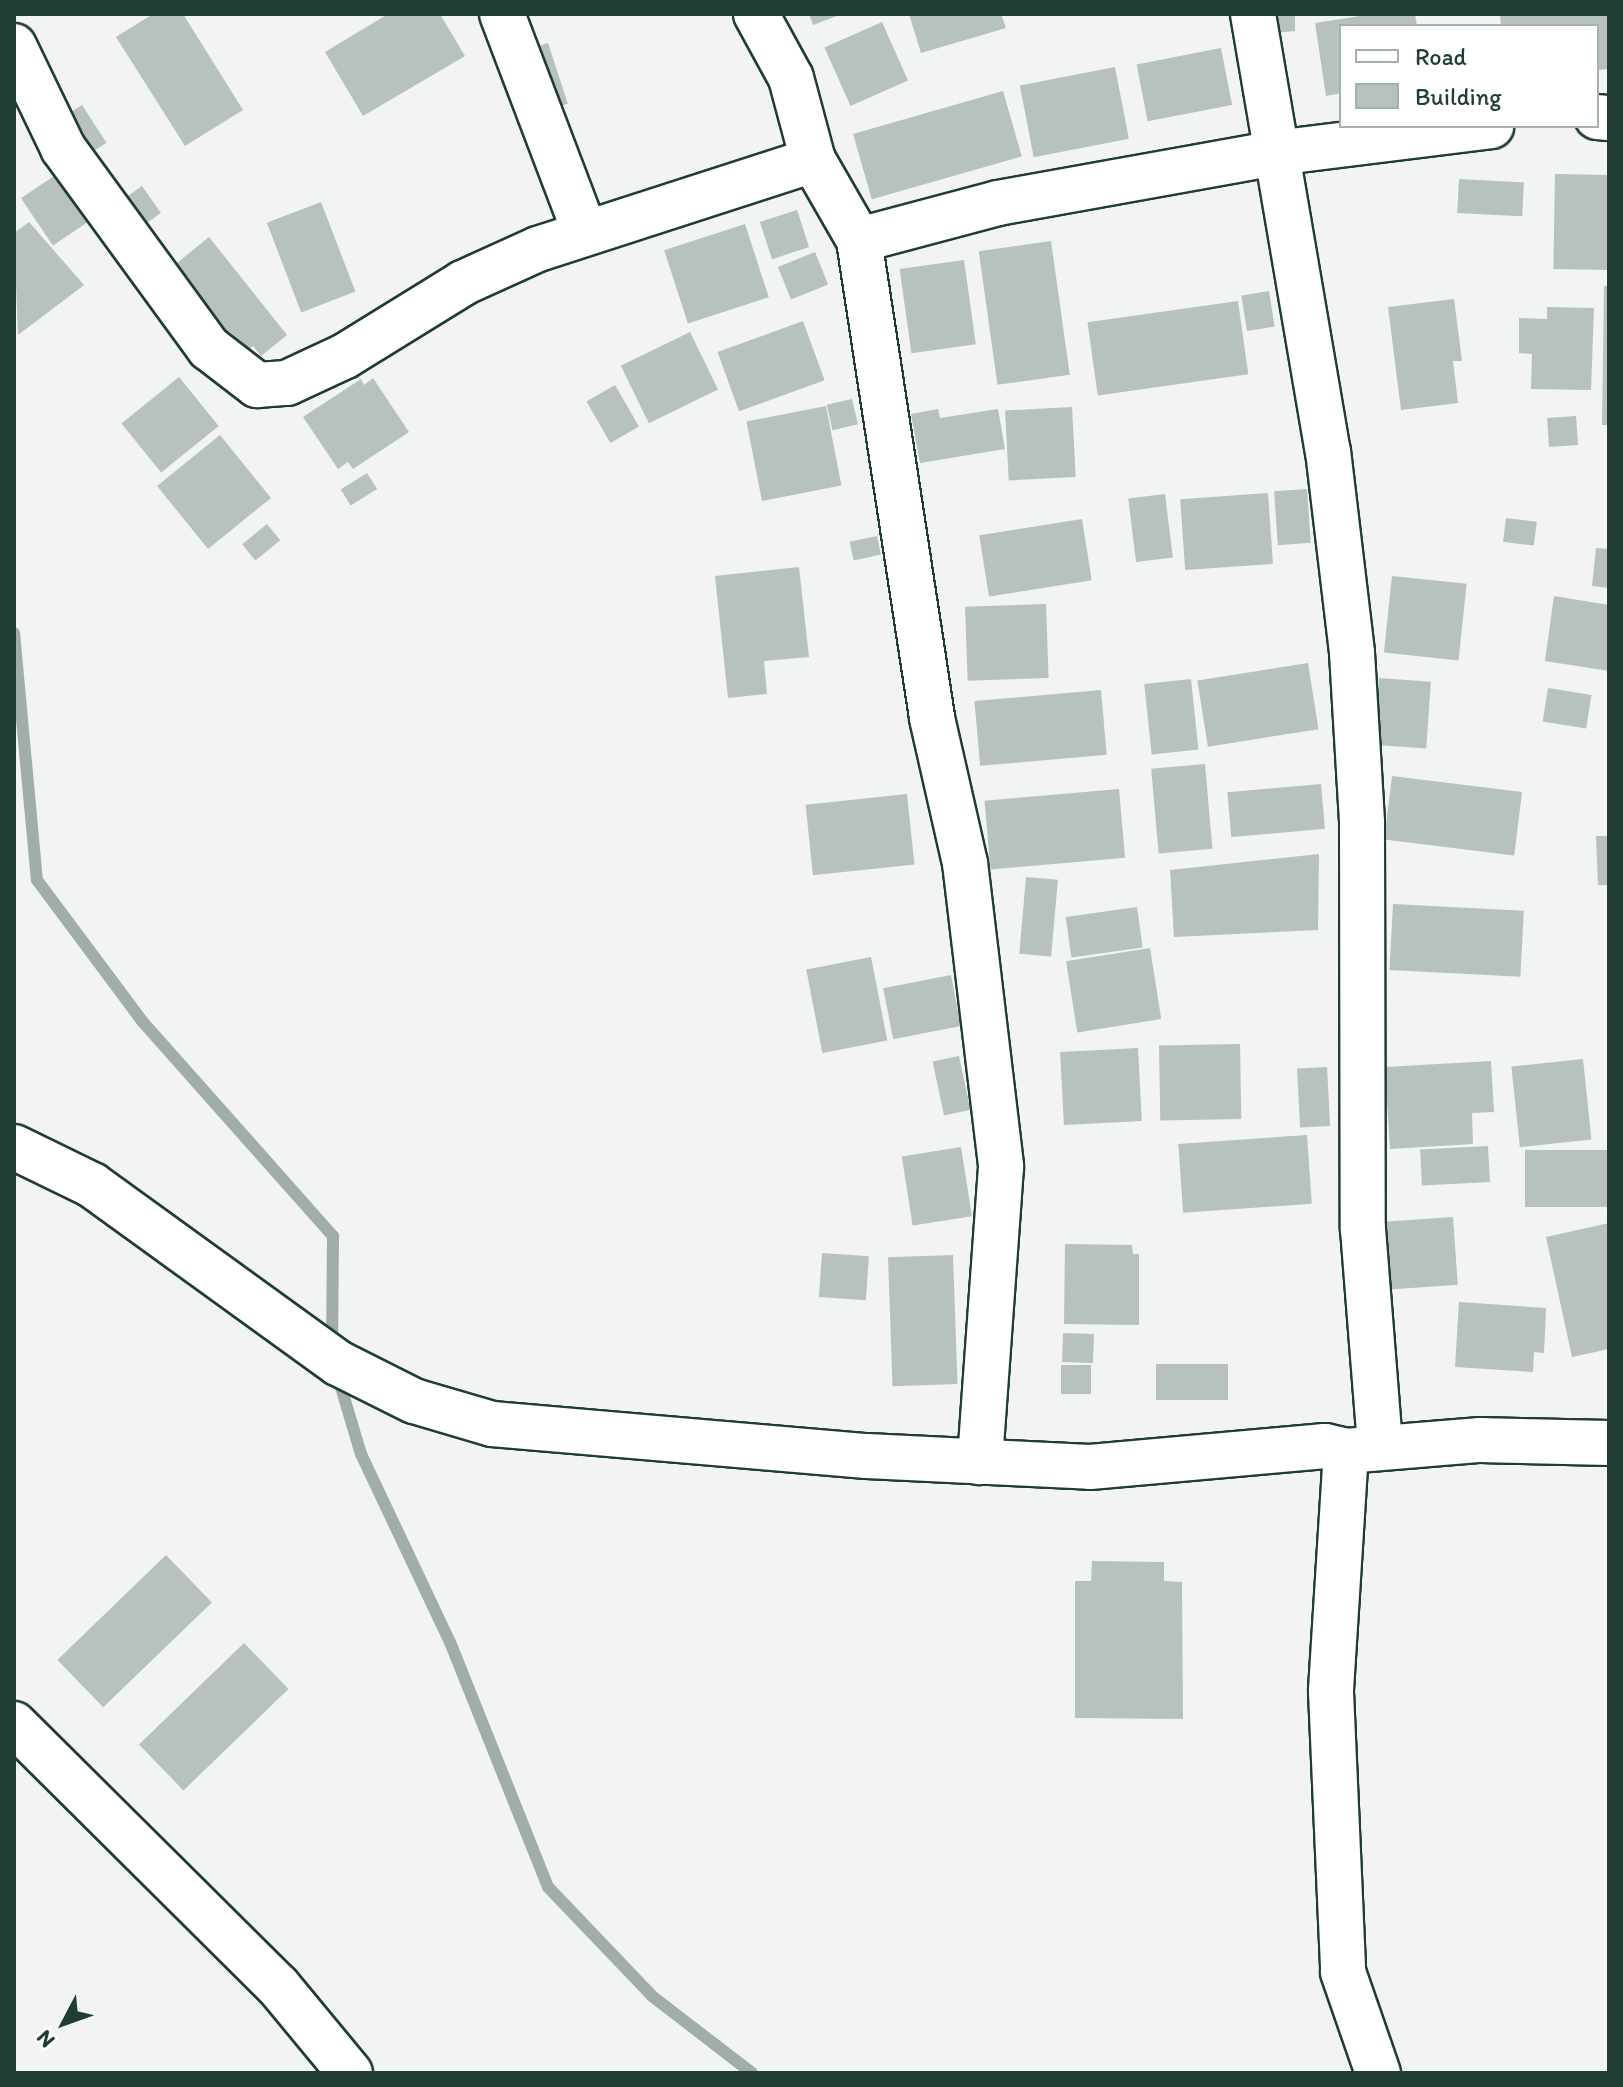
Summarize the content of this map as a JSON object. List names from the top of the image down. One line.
{"legend":["Road","Building"],"north":"bottom left"}
